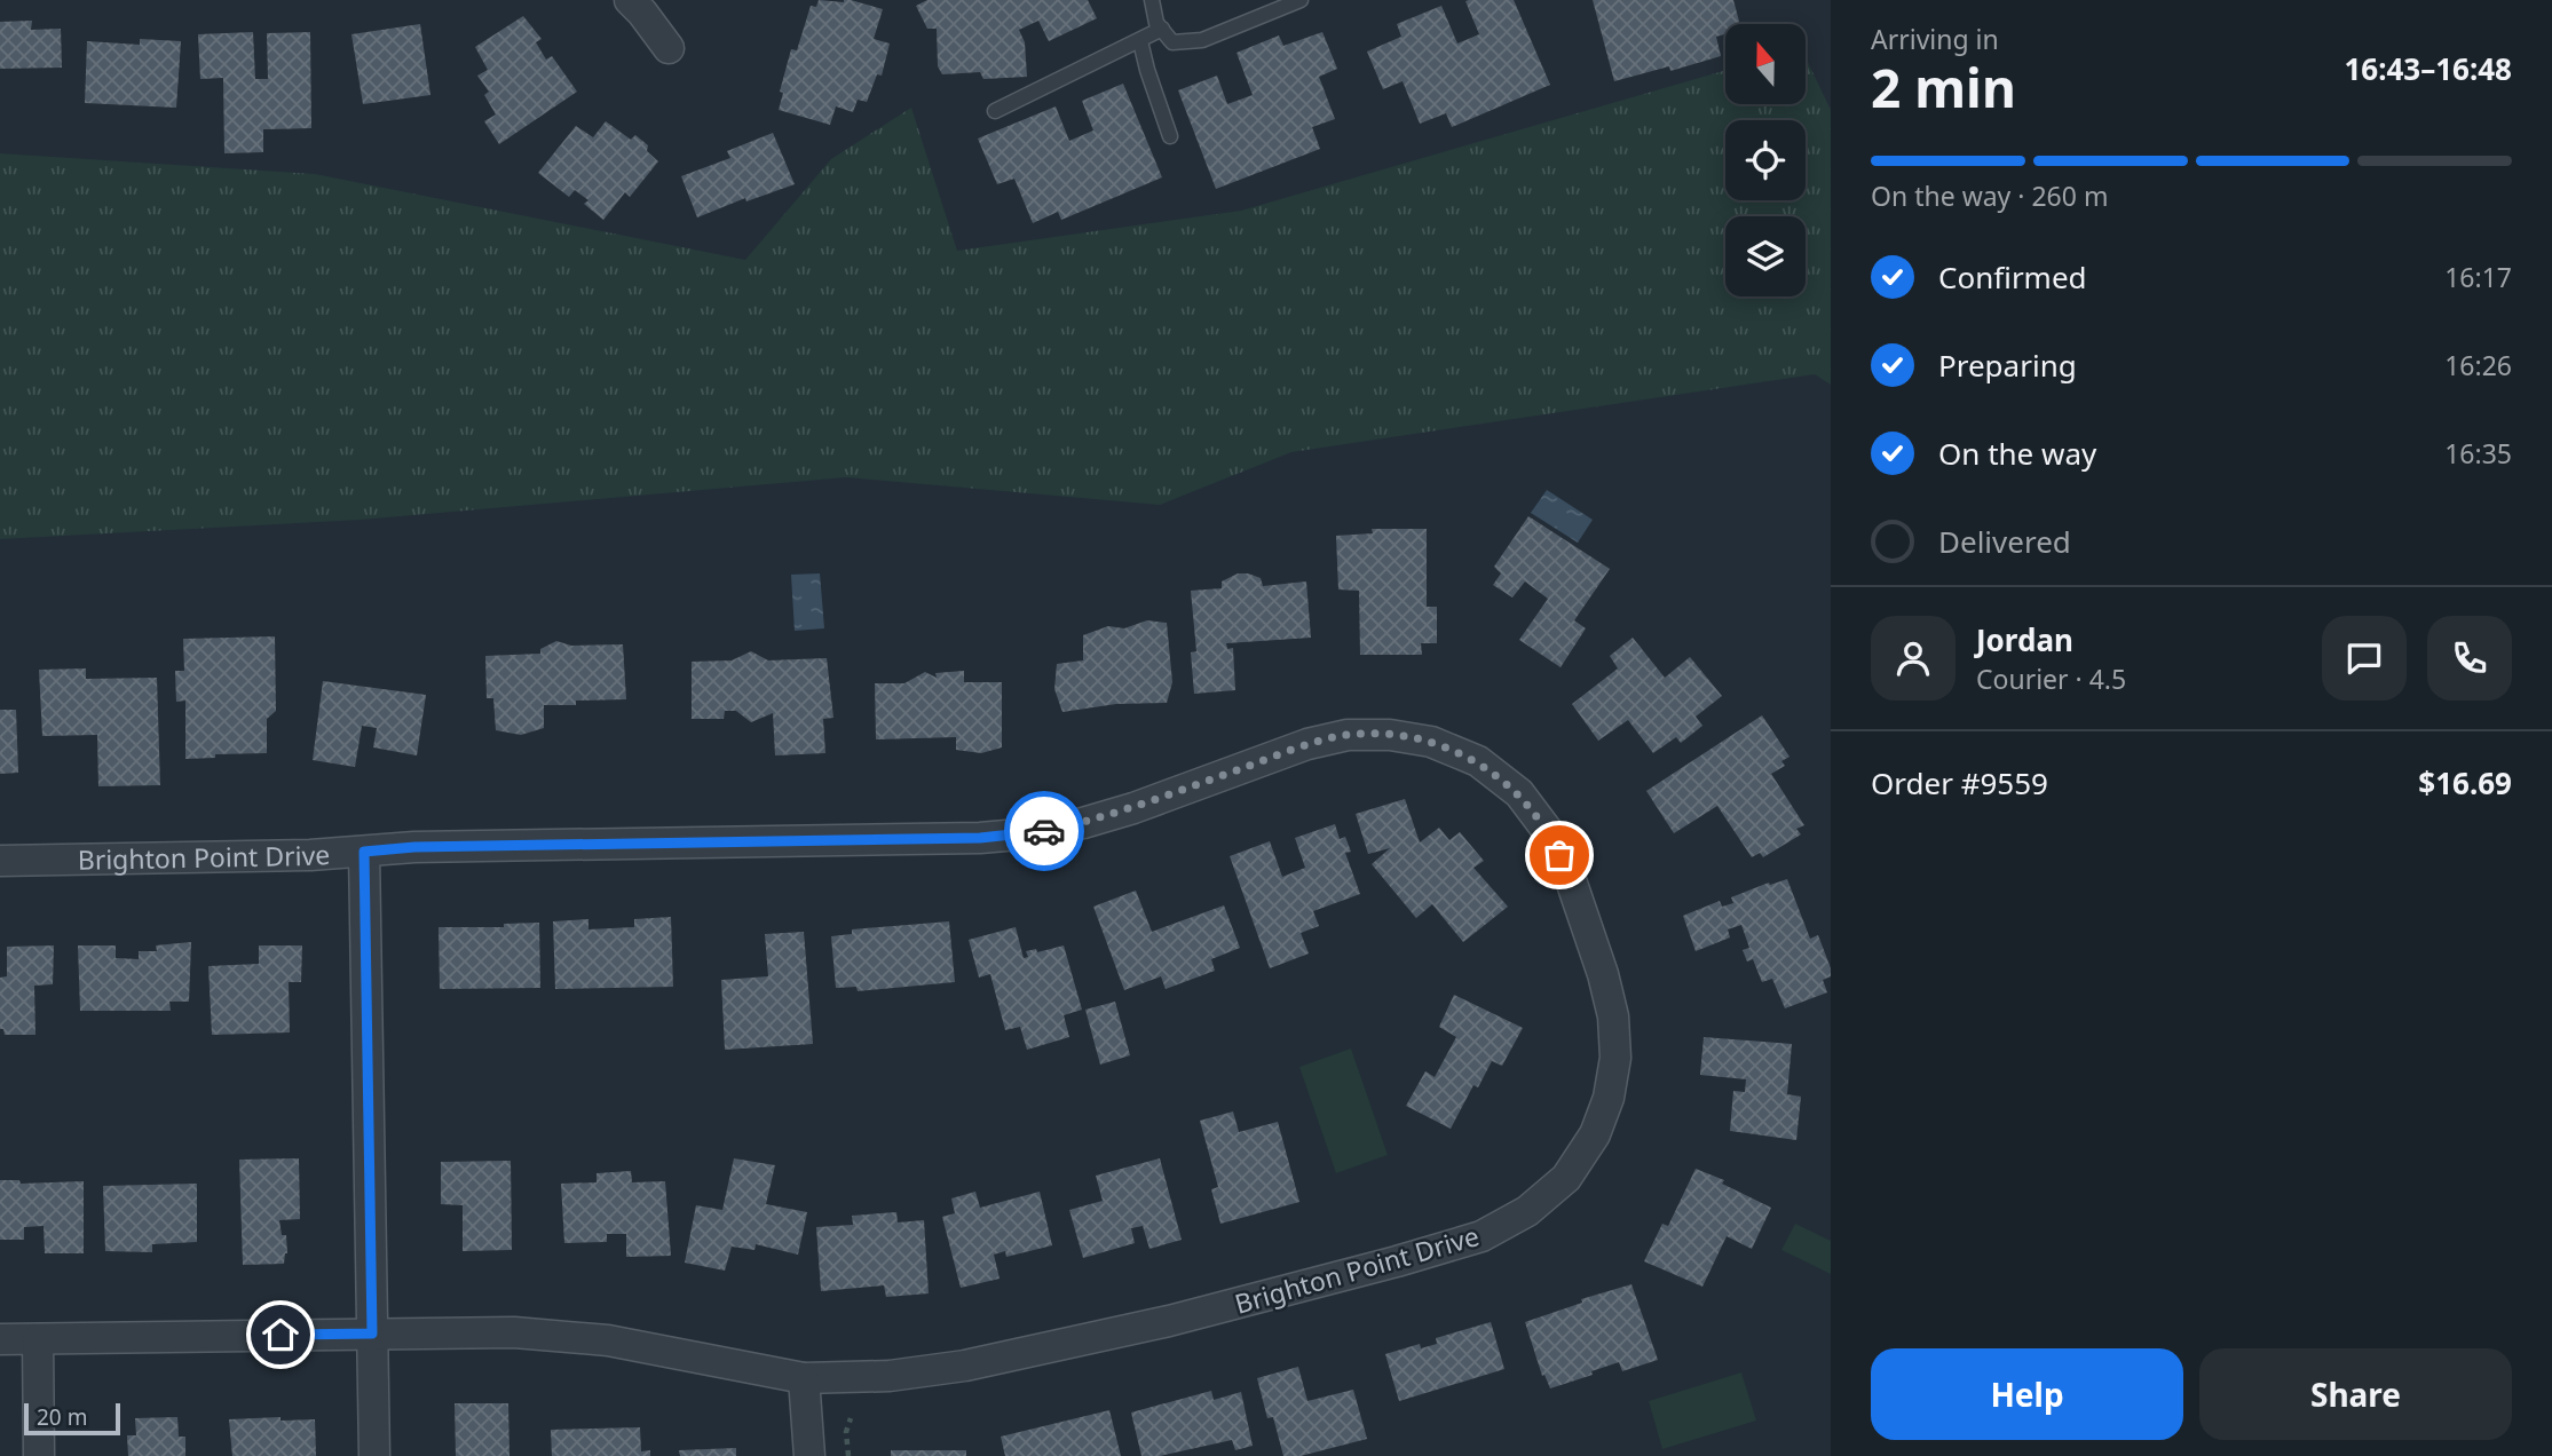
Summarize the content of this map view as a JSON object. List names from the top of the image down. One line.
{"streets":{"street":["Brighton Point Drive"]},"scale_bar":"20 m","north":"top","page":{"heading":["2 min","Arriving in","16:43–16:48"],"panel":["Jordan","Courier · 4.5","Order #9559","$16.69"],"bar":"On the way · 260 m","list":[["Confirmed","16:17"],["Preparing","16:26"],["On the way","16:35"],"Delivered"],"buttons":["Help","Share"],"scale":"20 m"}}
